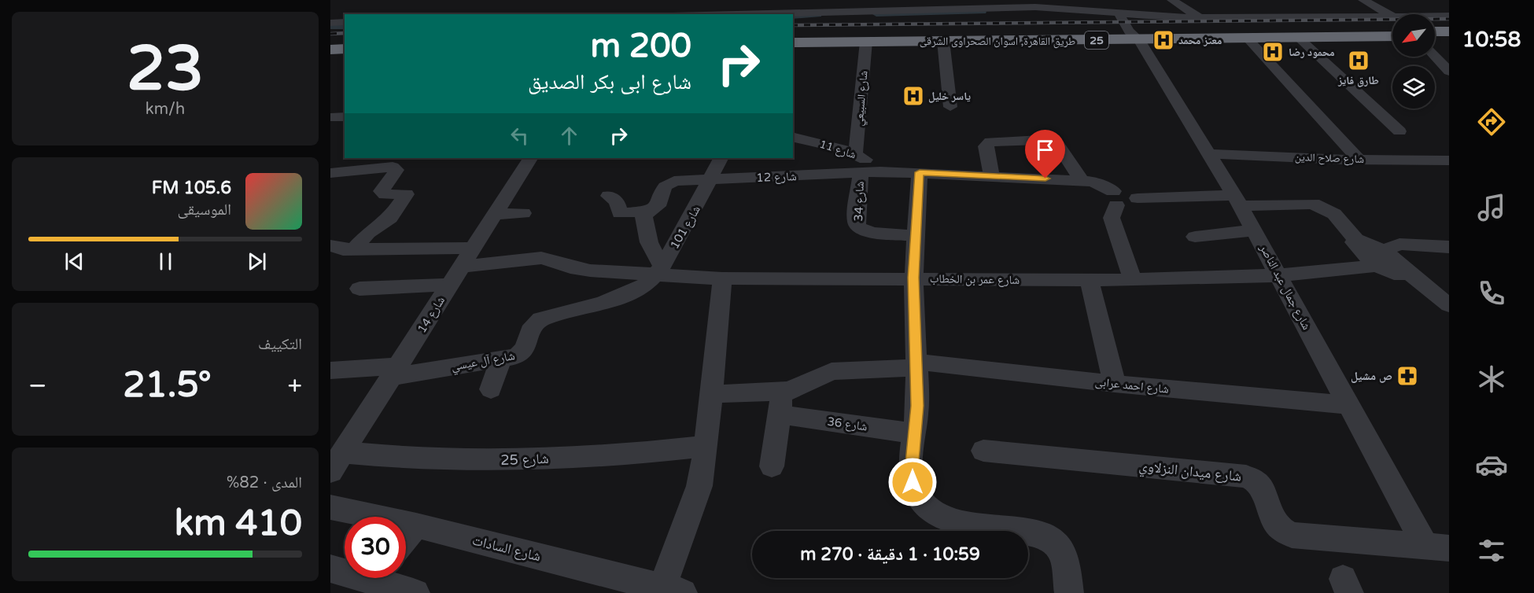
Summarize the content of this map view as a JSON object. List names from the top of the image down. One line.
{"streets":{"highway":["25","طريق القاهرة, اسوان الصحراوى الشرقى"],"street":["شارع السبيعي","شارع 11","شارع صلاح الدين","شارع 12","شارع 34","شارع 101","شارع عمر بن الخطاب","شارع جمال عبد الناصر","شارع 14","شارع آل عيسي","شارع احمد عرابى","شارع 36","شارع 25","شارع ميدان النزلاوي","شارع السادات"]},"crossings":[["طريق القاهرة, اسوان الصحراوى الشرقى","شارع السبيعي"],["طريق القاهرة, اسوان الصحراوى الشرقى","شارع جمال عبد الناصر"],["شارع السبيعي","شارع 11"],["شارع 11","شارع 12"],["شارع صلاح الدين","شارع جمال عبد الناصر"],["شارع 12","شارع 34"],["شارع 12","شارع 101"],["شارع 12","شارع جمال عبد الناصر"],["شارع 101","شارع عمر بن الخطاب"],["شارع 101","شارع آل عيسي"],["شارع عمر بن الخطاب","شارع جمال عبد الناصر"],["شارع عمر بن الخطاب","شارع 14"],["شارع عمر بن الخطاب","شارع آل عيسي"],["شارع جمال عبد الناصر","شارع احمد عرابى"],["شارع جمال عبد الناصر","شارع ميدان النزلاوي"],["شارع 14","شارع آل عيسي"],["شارع 14","شارع 25"],["شارع احمد عرابى","شارع 36"]],"places":{"hospital":["معتز محمد","محمود رضا","طارق فايز","ياسر خليل"],"pharmacy":["ص مشيل"]},"north":"bottom left","page":{"tabs":"10:58","tile":[["23","km/h"],"التكييف",["المدى · 82%","410 km"]],"turn":["200 m","شارع ابى بكر الصديق"],"song":["105.6 FM","الموسيقى"],"heat":["−","21.5°","+"],"limit":"30","trip":"10:59 · 1 دقيقة · 270 m"}}
